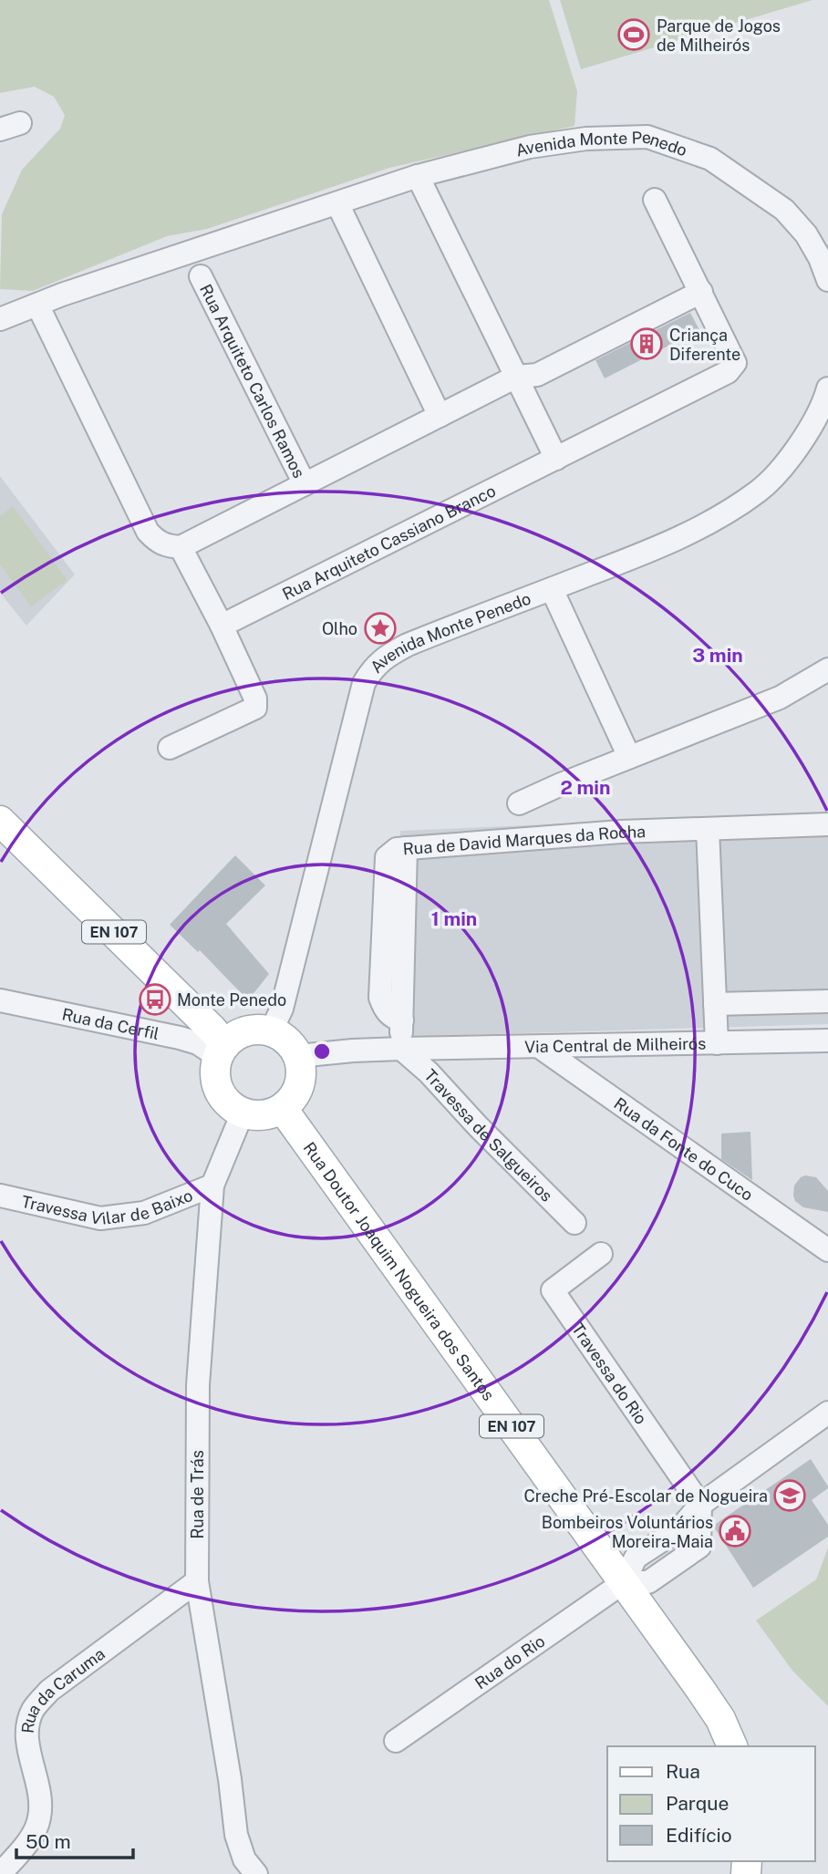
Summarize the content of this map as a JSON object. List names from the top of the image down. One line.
{"streets":{"main road":["EN 107","Rua Doutor Joaquim Nogueira dos Santos"],"street":["Avenida Monte Penedo","Rua Arquiteto Carlos Ramos","Rua Arquiteto Cassiano Branco","Rua de David Marques da Rocha","Rua da Cerfil","Via Central de Milheirós","Travessa de Salgueiros","Rua da Fonte do Cuco","Travessa Vilar de Baixo","Travessa do Rio","Rua de Trás","Rua do Rio","Rua da Caruma"]},"crossings":[["Avenida Monte Penedo","EN 107"],["Avenida Monte Penedo","Rua da Cerfil"],["Avenida Monte Penedo","Via Central de Milheirós"],["Avenida Monte Penedo","Rua Doutor Joaquim Nogueira dos Santos"],["Avenida Monte Penedo","Rua de Trás"],["Rua de David Marques da Rocha","Via Central de Milheirós"],["Rua de David Marques da Rocha","Travessa de Salgueiros"],["EN 107","Rua da Cerfil"],["EN 107","Via Central de Milheirós"],["EN 107","Rua Doutor Joaquim Nogueira dos Santos"],["EN 107","Rua de Trás"],["Rua da Cerfil","Via Central de Milheirós"],["Rua da Cerfil","Rua Doutor Joaquim Nogueira dos Santos"],["Rua da Cerfil","Rua de Trás"],["Via Central de Milheirós","Travessa de Salgueiros"],["Via Central de Milheirós","Rua da Fonte do Cuco"],["Via Central de Milheirós","Rua Doutor Joaquim Nogueira dos Santos"],["Via Central de Milheirós","Rua de Trás"],["Travessa Vilar de Baixo","Rua de Trás"],["Rua Doutor Joaquim Nogueira dos Santos","Rua de Trás"],["Rua Doutor Joaquim Nogueira dos Santos","Rua do Rio"],["Travessa do Rio","Rua do Rio"],["Rua de Trás","Rua da Caruma"]],"places":{"sports":["Parque de Jogos de Milheirós"],"building":["Criança Diferente"],"place":["Olho"],"bus stop":["Monte Penedo"],"school or university":["Creche Pré-Escolar de Nogueira"],"public building":["Bombeiros Voluntários Moreira-Maia"]},"legend":["Rua","Parque","Edifício"],"scale_bar":"50 m","rings":["3 min","2 min","1 min"]}
